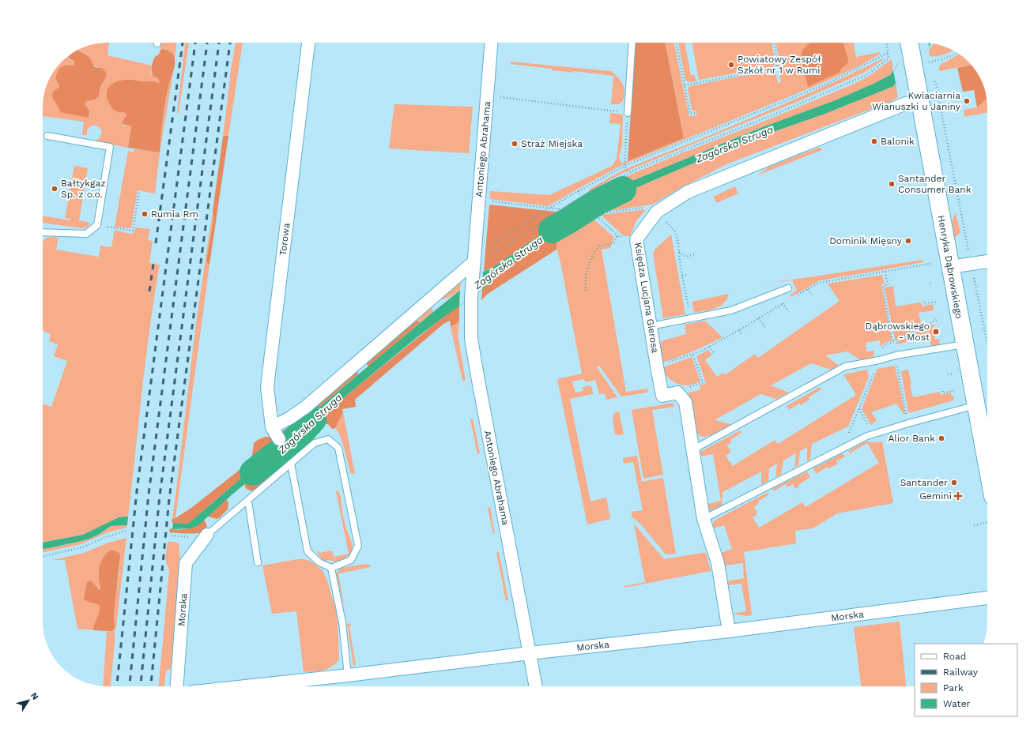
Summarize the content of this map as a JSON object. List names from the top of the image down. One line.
{"streets":{"street":["Antoniego Abrahama","Torowa","Henryka Dąbrowskiego","Księdza Lucjana Gierosa","Morska"]},"crossings":[["Antoniego Abrahama","Morska"],["Henryka Dąbrowskiego","Księdza Lucjana Gierosa"]],"water":["Zagórska Struga"],"places":{"other":["Powiatowy Zespół Szkół nr 1 w Rumi","Kwiaciarnia Wianuszki u Janiny","Balonik","Straż Miejska","Santander Consumer Bank","Bałtykgaz Sp. z o.o.","Rumia Rm","Dominik Mięsny","Alior Bank","Santander"],"transit":["Dąbrowskiego - Most"],"health":["Gemini"]},"legend":["Road","Railway","Park","Water"],"north":"top right"}
